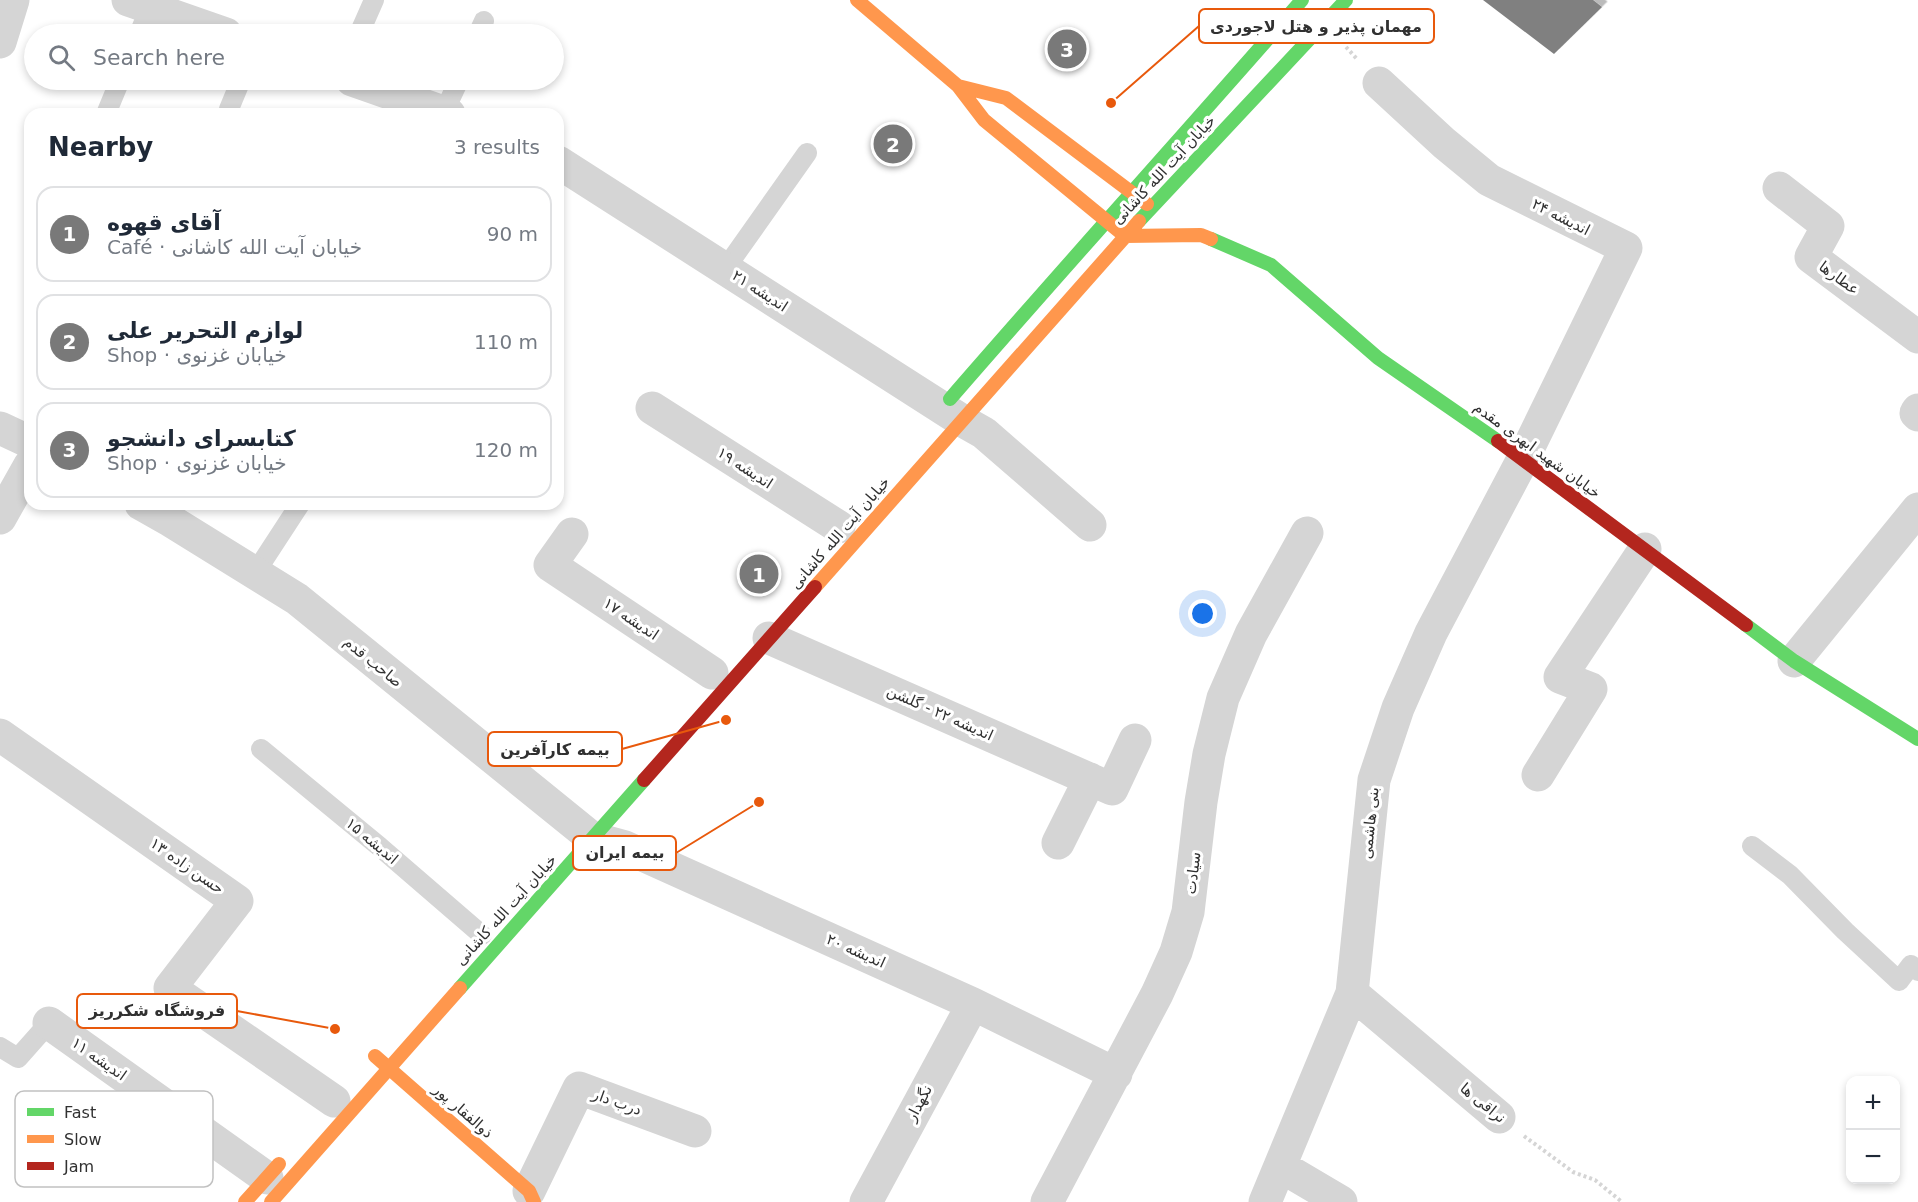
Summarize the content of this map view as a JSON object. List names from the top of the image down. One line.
{"streets":{"main road":["خیابان آیت الله کاشانی","خیابان شهید ابهری مقدم","ذوالفقار پور"],"street":["اندیشه ۲۴","عطارها","اندیشه ۲۱","اندیشه ۱۹","اندیشه ۱۷","صاحب قدم","اندیشه ۲۲ - گلشن","بنی هاشمی","حسن زاده ۱۳","سیادت","اندیشه ۲۰","اندیشه ۱۱","درب دار","نگهدار","نراقی ها"],"lane":["اندیشه ۱۵"]},"crossings":[["خیابان آیت الله کاشانی","اندیشه ۲۱"],["خیابان آیت الله کاشانی","خیابان شهید ابهری مقدم"],["خیابان آیت الله کاشانی","صاحب قدم"],["خیابان آیت الله کاشانی","اندیشه ۲۲ - گلشن"],["خیابان آیت الله کاشانی","اندیشه ۲۰"],["خیابان آیت الله کاشانی","اندیشه ۱۱"],["خیابان آیت الله کاشانی","ذوالفقار پور"],["اندیشه ۲۴","خیابان شهید ابهری مقدم"],["اندیشه ۲۴","بنی هاشمی"],["خیابان شهید ابهری مقدم","بنی هاشمی"],["صاحب قدم","اندیشه ۲۰"],["بنی هاشمی","نراقی ها"],["سیادت","اندیشه ۲۰"],["اندیشه ۲۰","نگهدار"],["درب دار","ذوالفقار پور"]],"places":["مهمان پذیر و هتل لاجوردی","بیمه کارآفرین","بیمه ایران","فروشگاه شکرریز"],"legend":["Fast","Slow","Jam"],"page":{"search":"Search here","pins":["3","2","1"],"heading":["Nearby","3 results"],"list":[{"mark":"1","name":"آقای قهوه","note":"Café · خیابان آیت الله کاشانی","value":"90 m"},{"mark":"2","name":"لوازم التحریر علی","note":"Shop · خیابان غزنوی","value":"110 m"},{"mark":"3","name":"کتابسرای دانشجو","note":"Shop · خیابان غزنوی","value":"120 m"}],"map_buttons":["+","−"]}}
